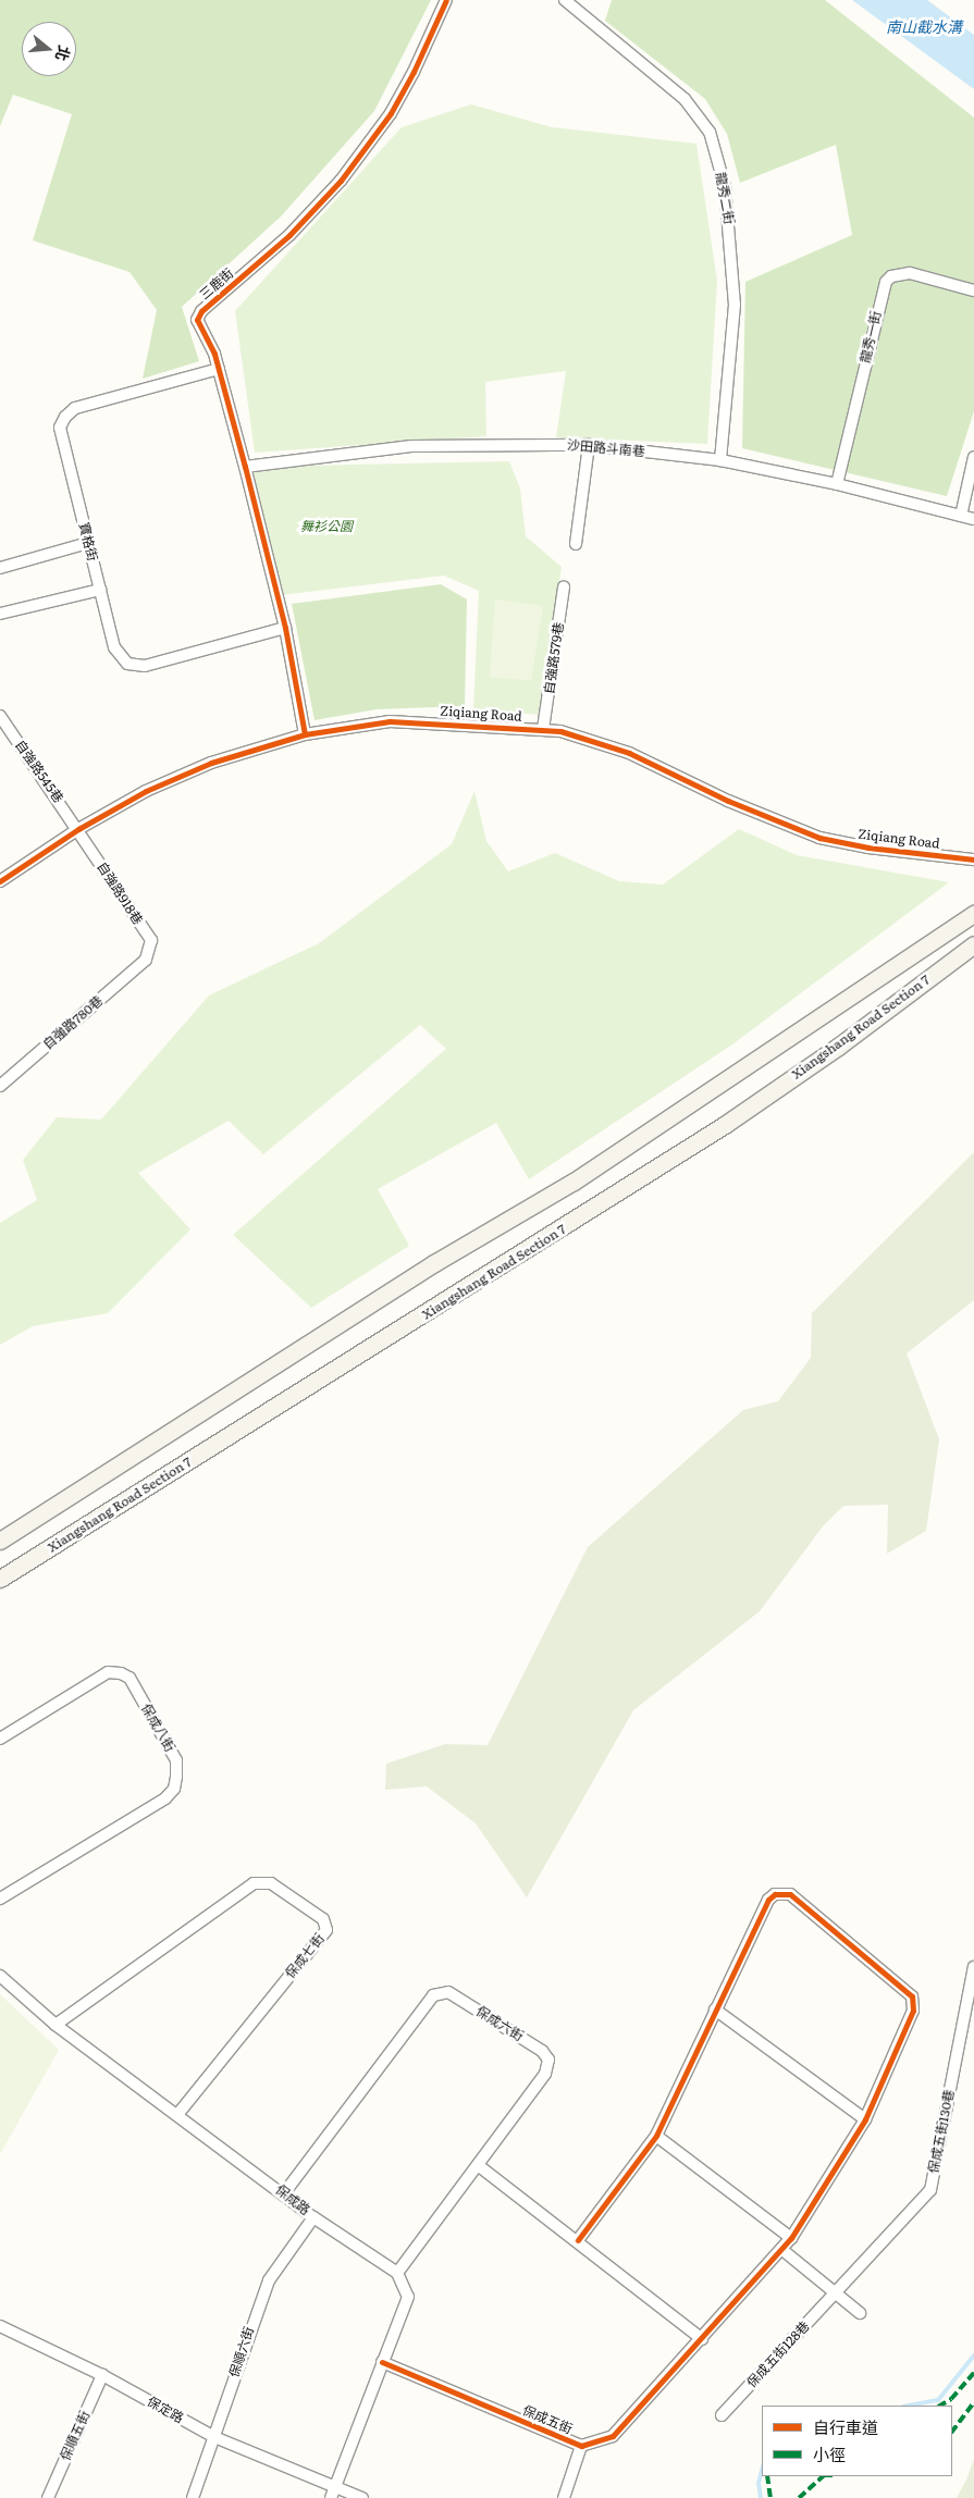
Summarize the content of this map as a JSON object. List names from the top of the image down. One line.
{"streets":{"main road":["Xiangshang Road Section 7"],"street":["龍秀二街","三鹿街","龍秀一街","沙田路斗南巷","寶格街","自強路579巷","Ziqiang Road","自強路545巷","自強路918巷","自強路780巷","保成八街","保成七街","保成六街","保成五街130巷","保成路","保順六街","保成五街128巷","保定路","保成五街","保順五街"]},"crossings":[["龍秀二街","沙田路斗南巷"],["三鹿街","沙田路斗南巷"],["三鹿街","寶格街"],["三鹿街","Ziqiang Road"],["龍秀一街","沙田路斗南巷"],["自強路579巷","Ziqiang Road"],["Ziqiang Road","自強路545巷"],["Ziqiang Road","自強路918巷"],["自強路545巷","自強路918巷"],["自強路918巷","自強路780巷"],["保成七街","保成路"],["保成六街","保成路"],["保成五街130巷","保成五街128巷"],["保成路","保順六街"],["保順六街","保定路"],["保定路","保順五街"]],"water":["南山截水溝"],"parks":["舞衫公園"],"legend":["自行車道","小徑"],"north":"right"}
